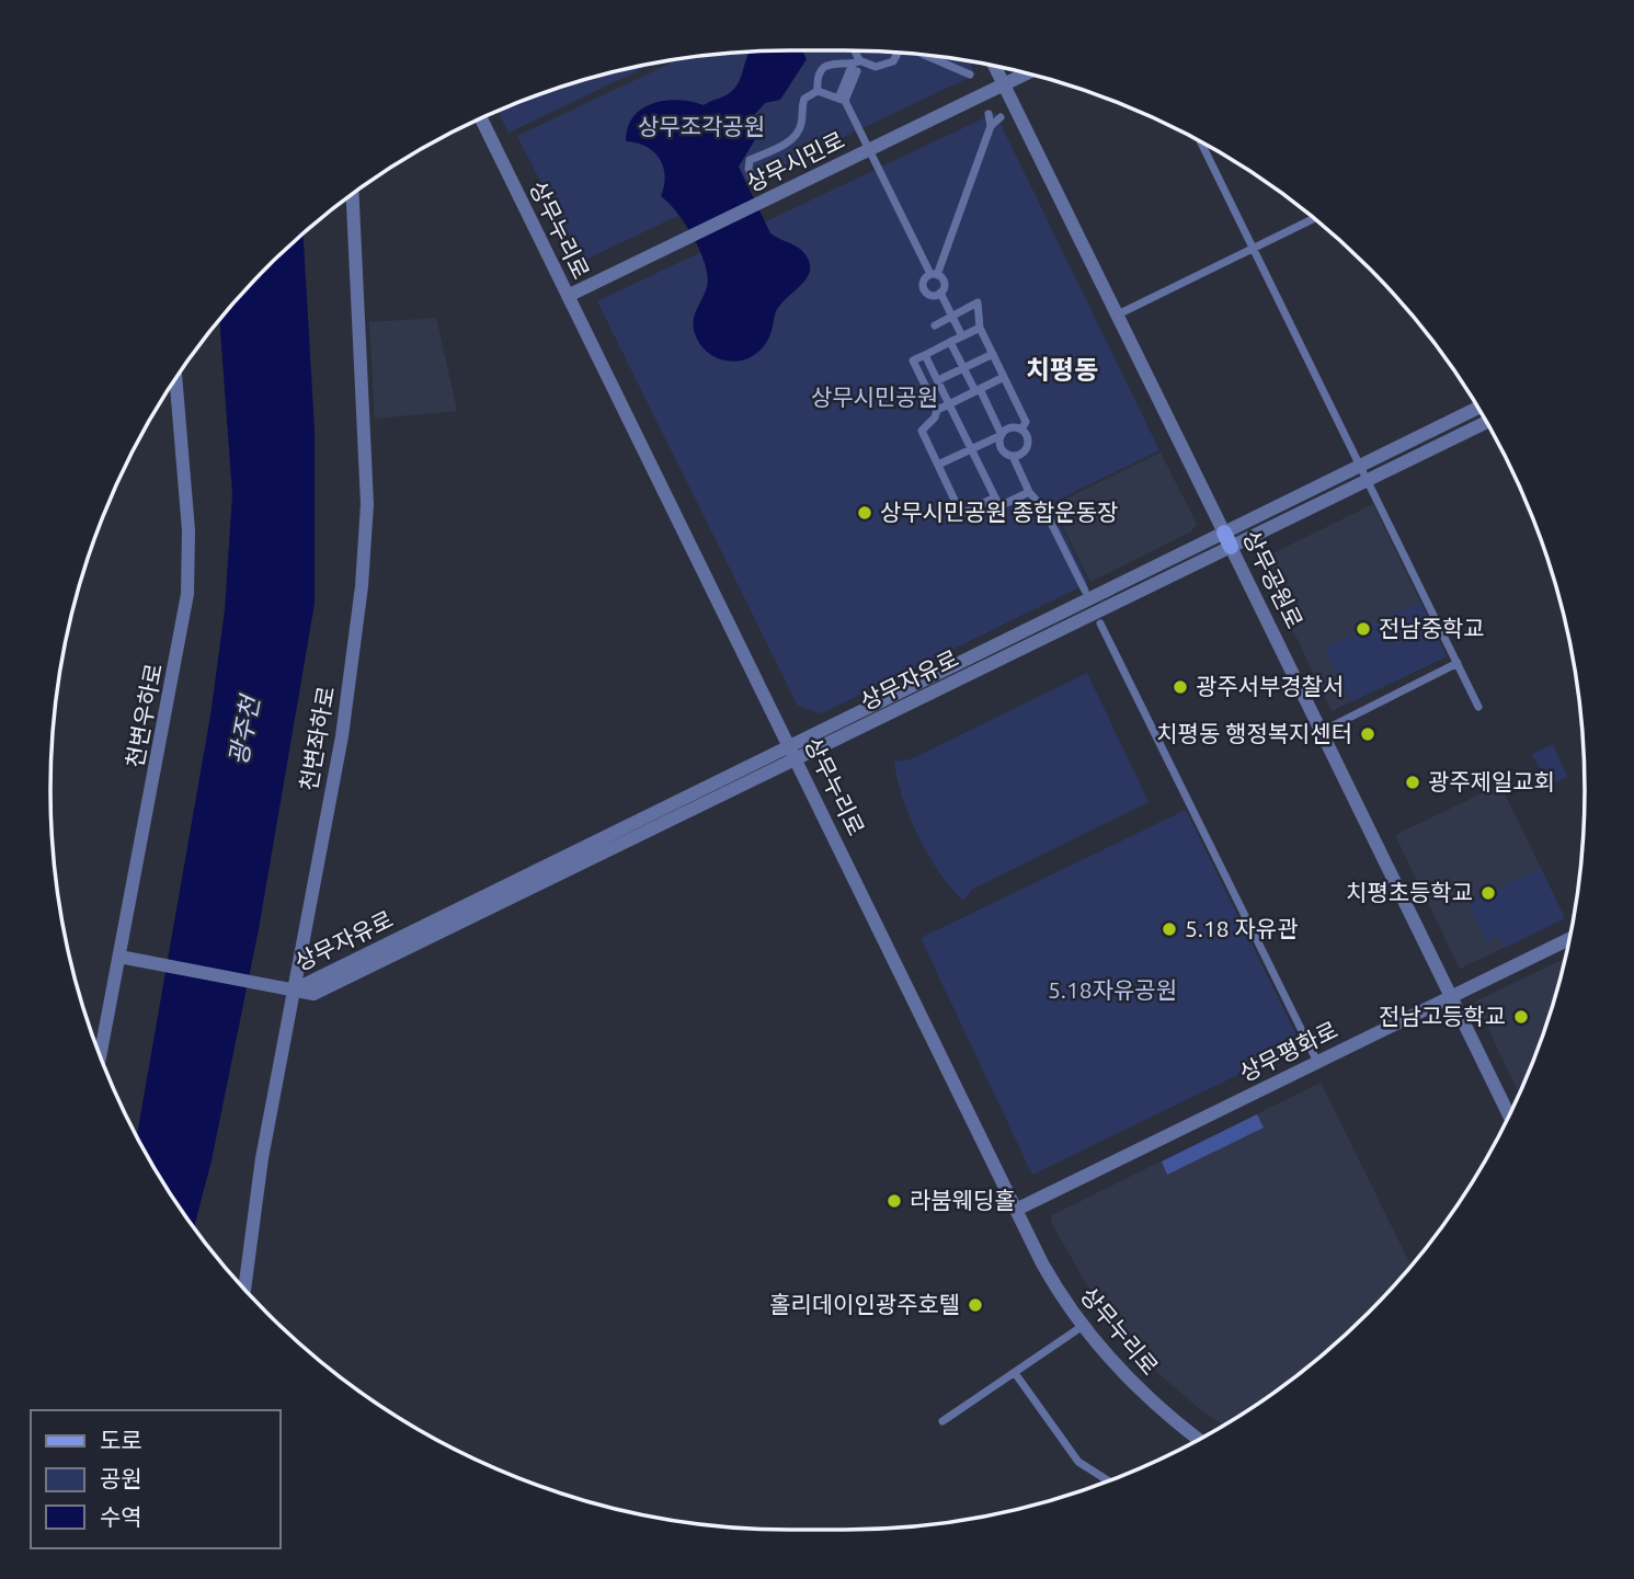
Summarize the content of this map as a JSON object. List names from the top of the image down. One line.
{"streets":{"street":["상무시민로","상무누리로","상무공원로","상무자유로","천변우하로","천변좌하로","상무평화로"]},"crossings":[["상무시민로","상무누리로"],["상무시민로","상무공원로"],["상무누리로","상무자유로"],["상무누리로","상무평화로"],["상무공원로","상무자유로"],["상무공원로","상무평화로"],["상무자유로","천변우하로"],["상무자유로","천변좌하로"]],"districts":["치평동"],"water":["광주천"],"parks":["상무조각공원","상무시민공원","5.18자유공원"],"places":["상무시민공원 종합운동장","전남중학교","광주서부경찰서","치평동 행정복지센터","광주제일교회","치평초등학교","5.18 자유관","전남고등학교","라붐웨딩홀","홀리데이인광주호텔"],"legend":["도로","공원","수역"]}
